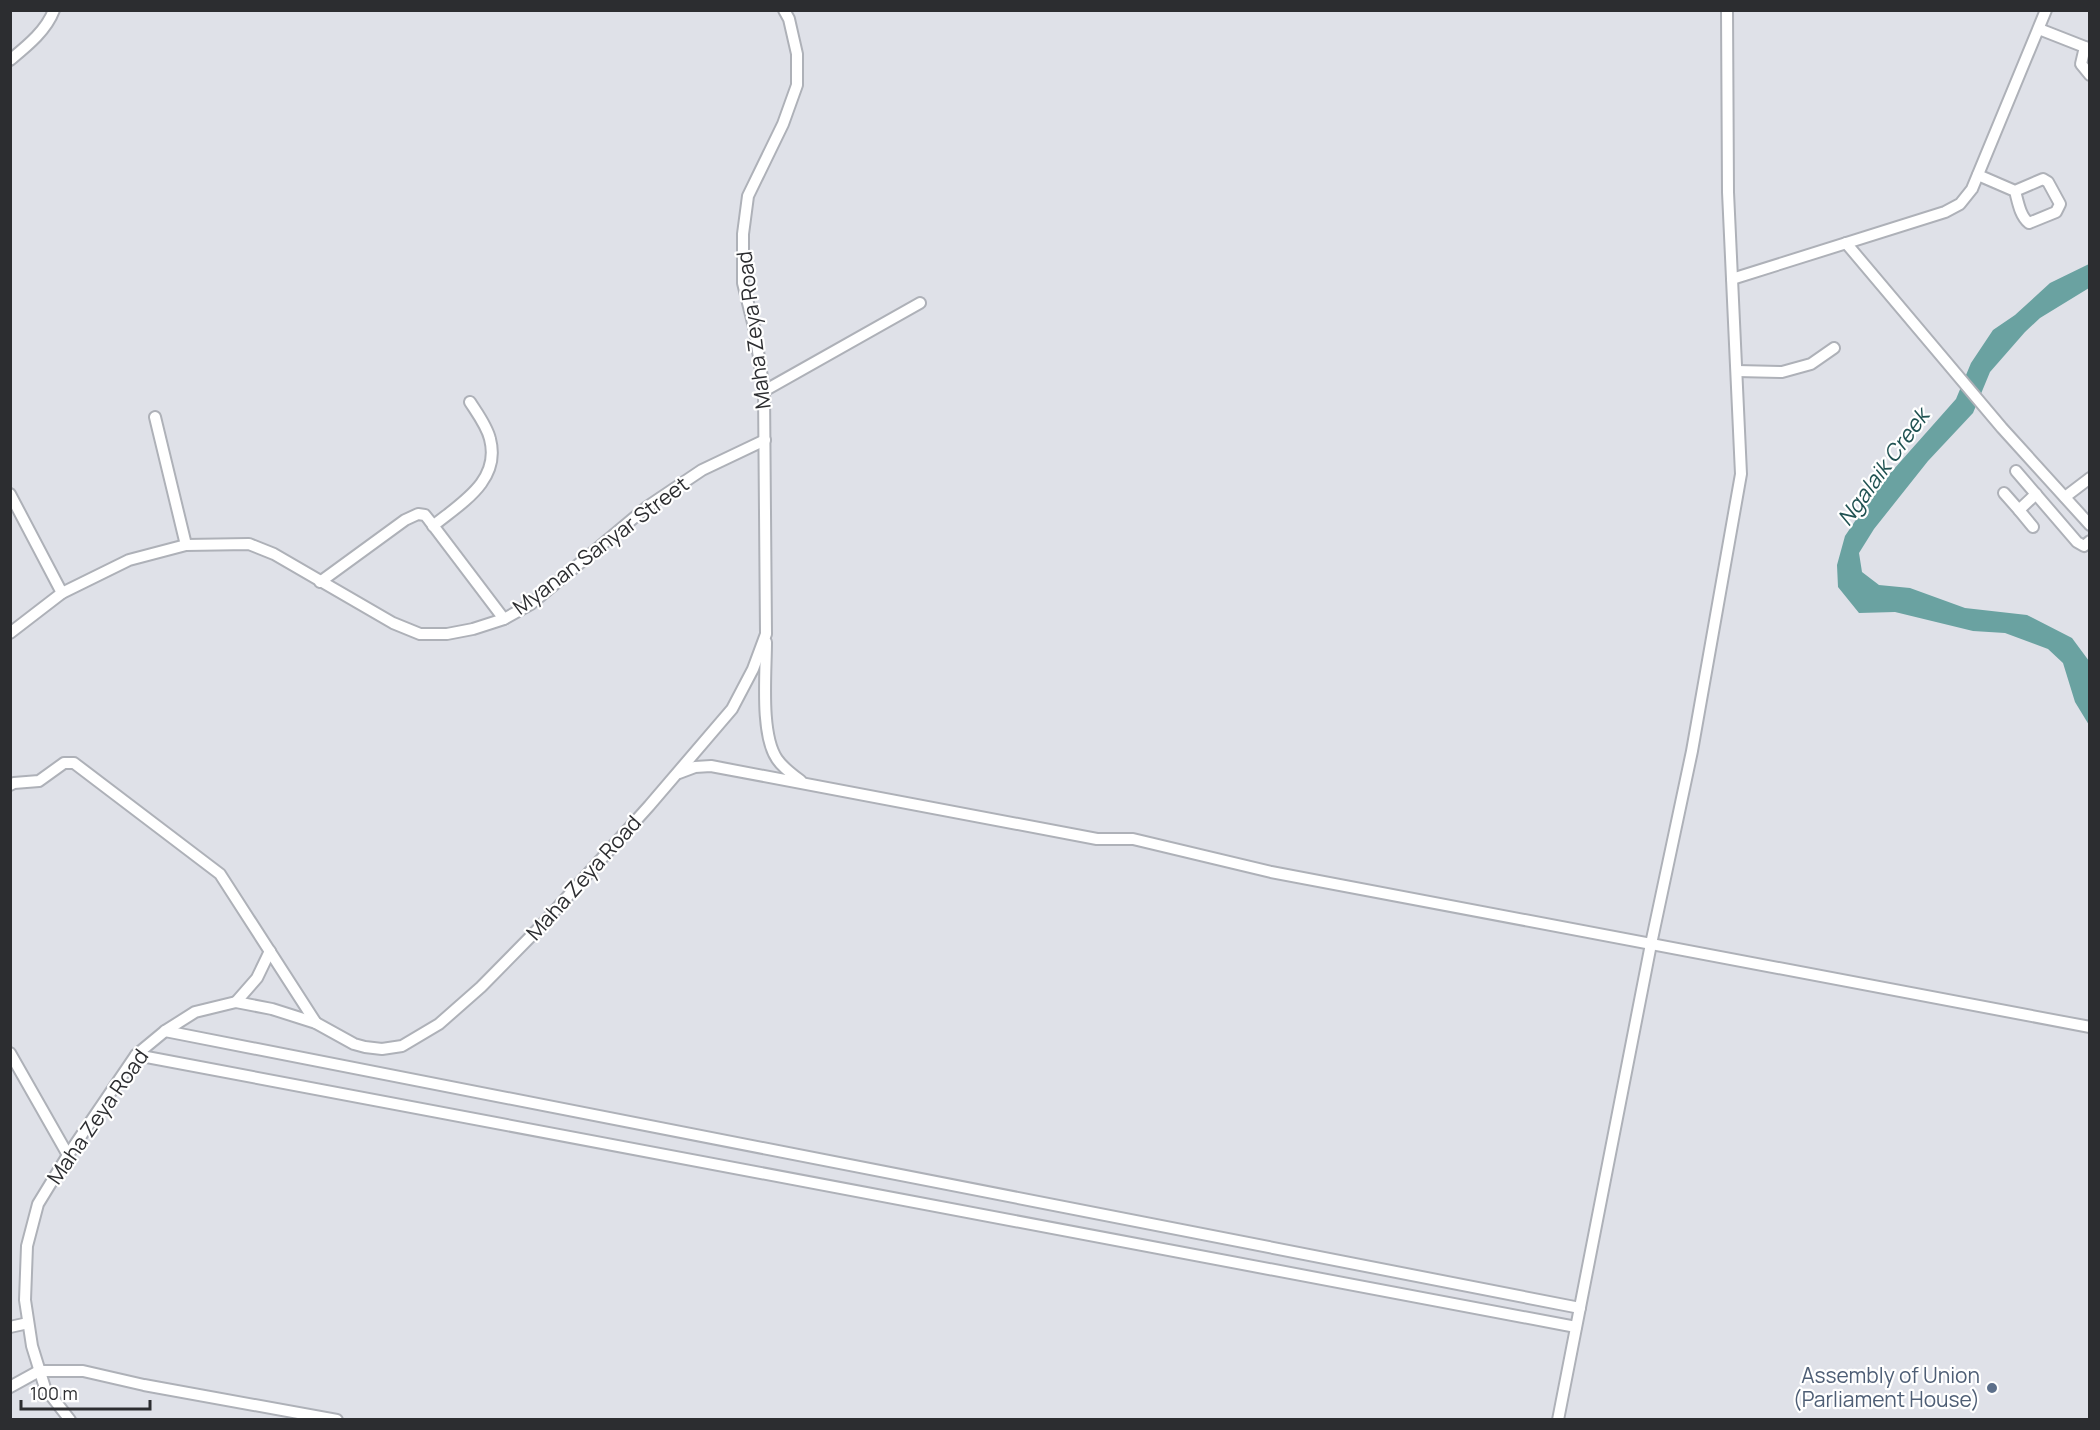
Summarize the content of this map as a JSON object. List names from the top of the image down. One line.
{"streets":{"street":["Maha Zeya Road","Myanan Sanyar Street"]},"crossings":[["Maha Zeya Road","Myanan Sanyar Street"]],"water":["Ngalaik Creek"],"places":["Assembly of Union (Parliament House)"],"scale_bar":"100 m"}
